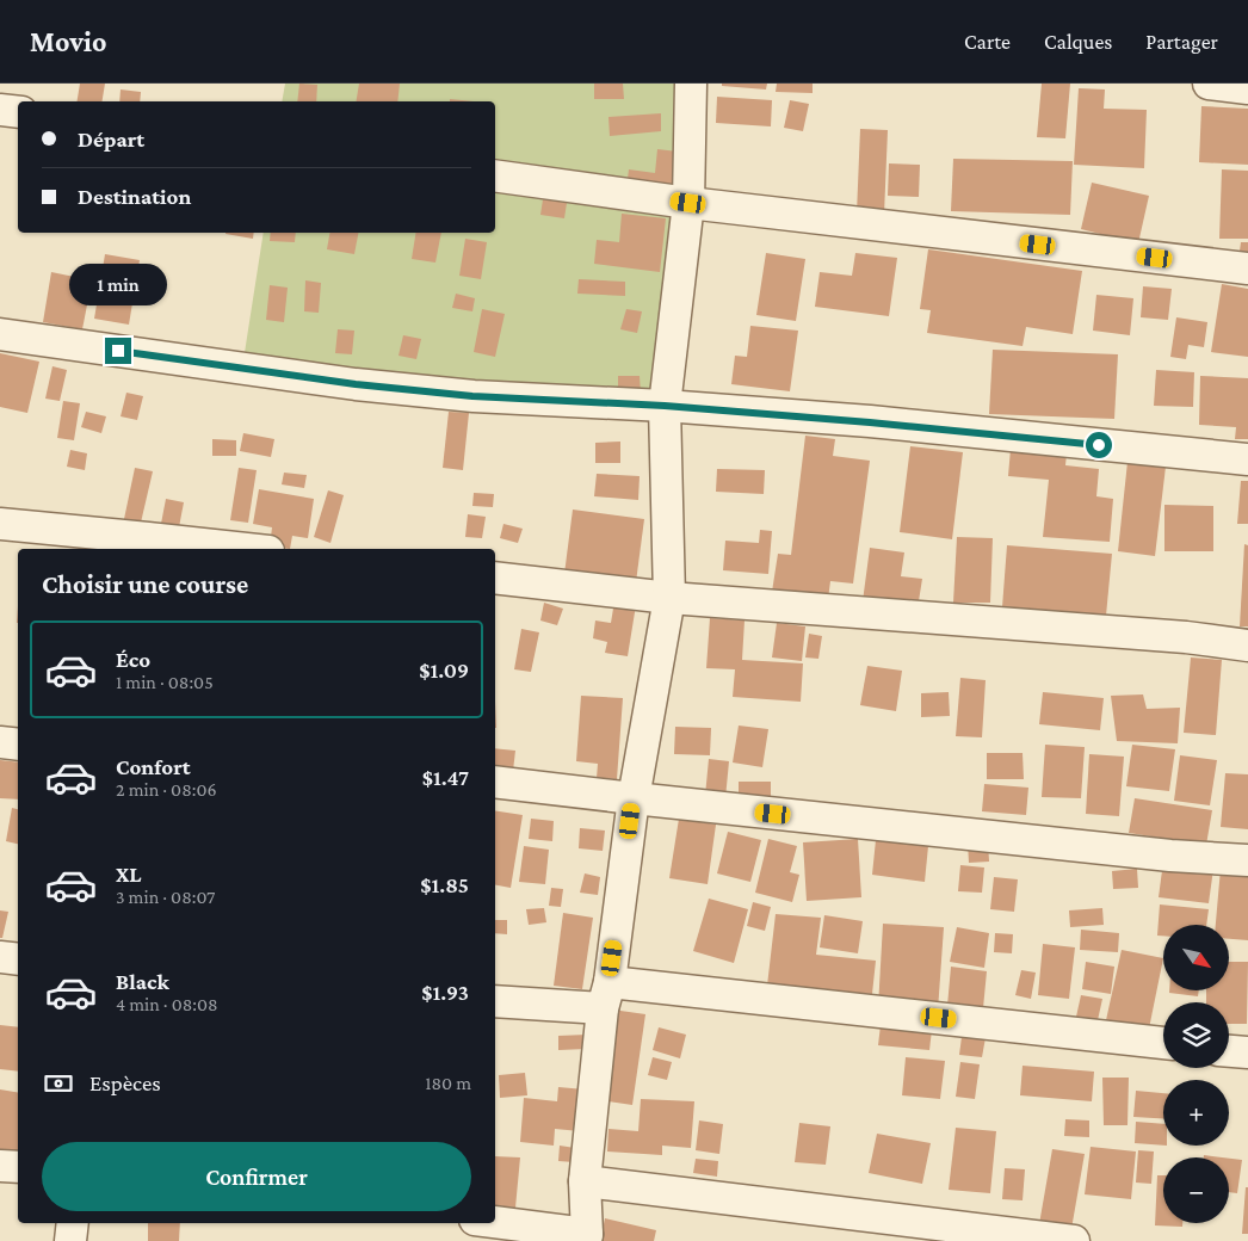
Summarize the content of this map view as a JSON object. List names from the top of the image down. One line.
{"north":"bottom right","page":{"header":"Movio","nav":["Carte","Calques","Partager"],"banner":["Départ","Destination"],"bubble":"1 min","heading":"Choisir une course","list":[{"name":"Éco","note":"1 min · 08:05","value":"$1.09"},{"name":"Confort","note":"2 min · 08:06","value":"$1.47"},{"name":"XL","note":"3 min · 08:07","value":"$1.85"},{"name":"Black","note":"4 min · 08:08","value":"$1.93"}],"map_buttons":["+","−"],"pay":["Espèces","180 m"],"buttons":"Confirmer"}}
